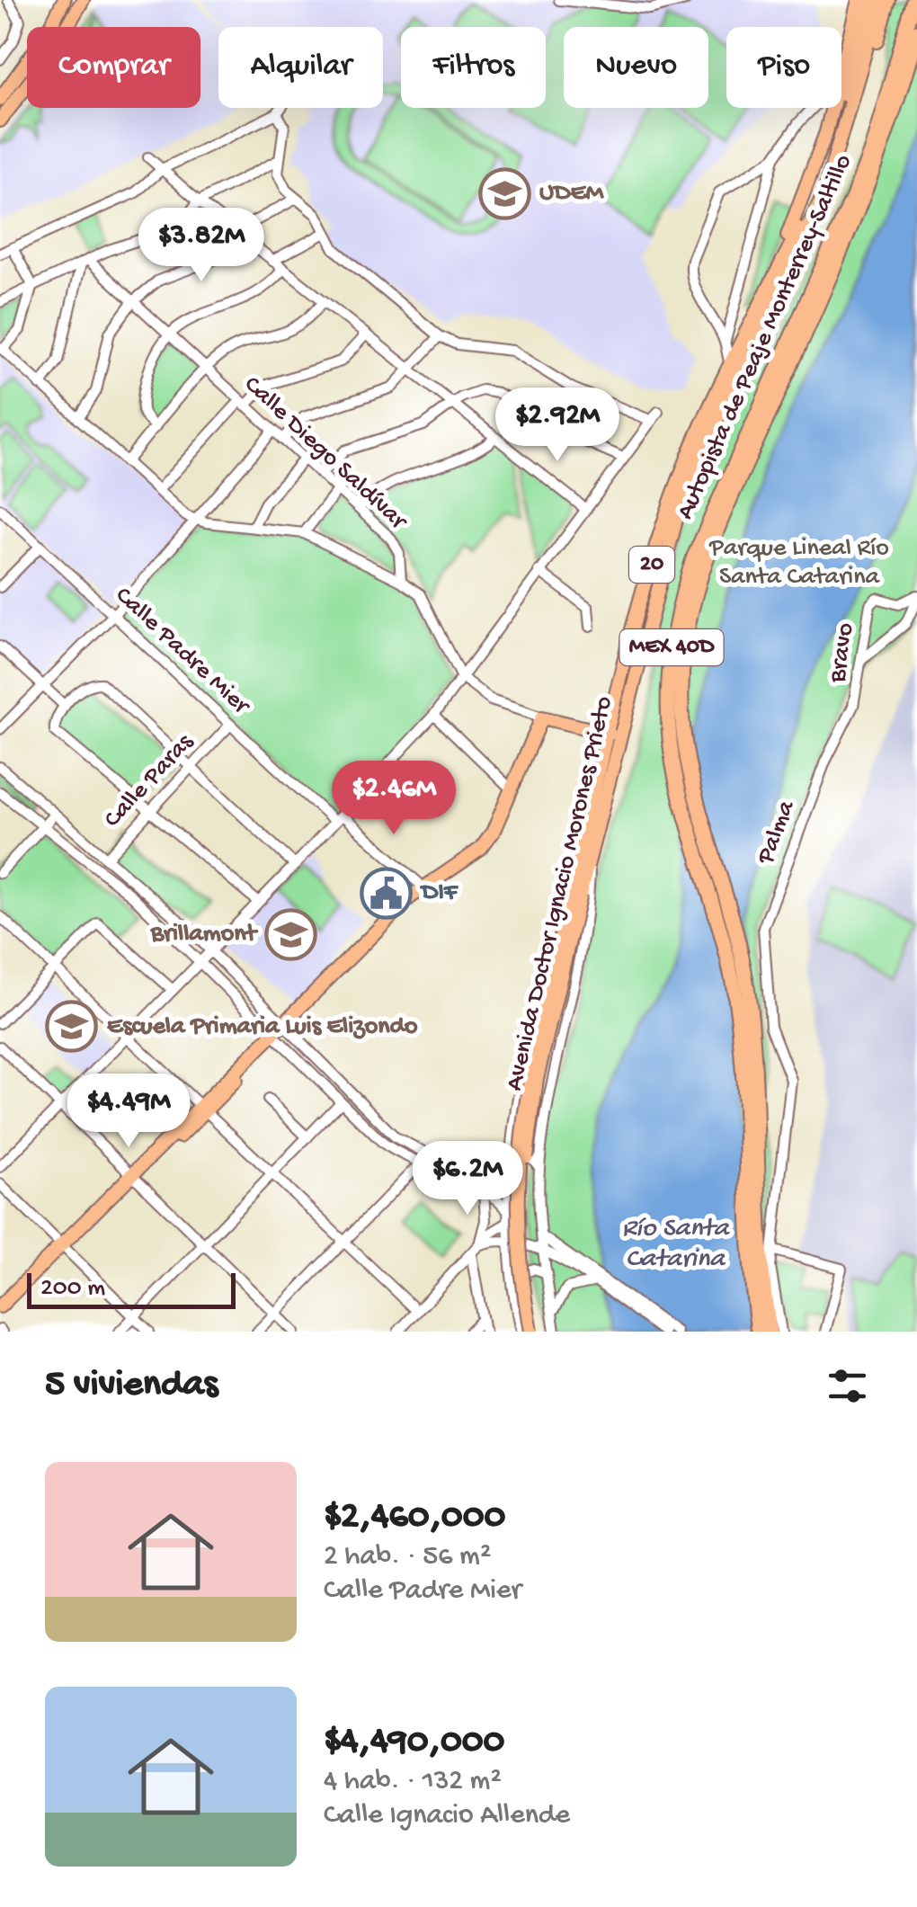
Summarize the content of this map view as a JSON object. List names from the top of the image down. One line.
{"streets":{"highway":["Autopista de Peaje Monterrey-Saltillo","MEX 40D"],"main road":["20","Avenida Doctor Ignacio Morones Prieto"],"street":["Calle Diego Saldívar","Calle Padre Mier","Bravo","Calle Paras","Palma"]},"crossings":[["20","Avenida Doctor Ignacio Morones Prieto"],["Calle Padre Mier","Calle Paras"],["Bravo","Palma"]],"water":["Río Santa Catarina"],"parks":["Parque Lineal Río Santa Catarina"],"places":{"school or university":["UDEM","Brillamont","Escuela Primaria Luis Elizondo"],"public building":["DIF"]},"scale_bar":"200 m","page":{"chip":["Comprar","Alquilar","Filtros","Nuevo","Piso"],"price":["$3.82M","$2.92M","$2.46M","$4.49M","$6.2M"],"scale":"200 m","heading":"5 viviendas","list":[{"name":"$2,460,000","note":"2 hab. · 56 m² · Calle Padre Mier"},{"name":"$4,490,000","note":"4 hab. · 132 m² · Calle Ignacio Allende"}]}}
